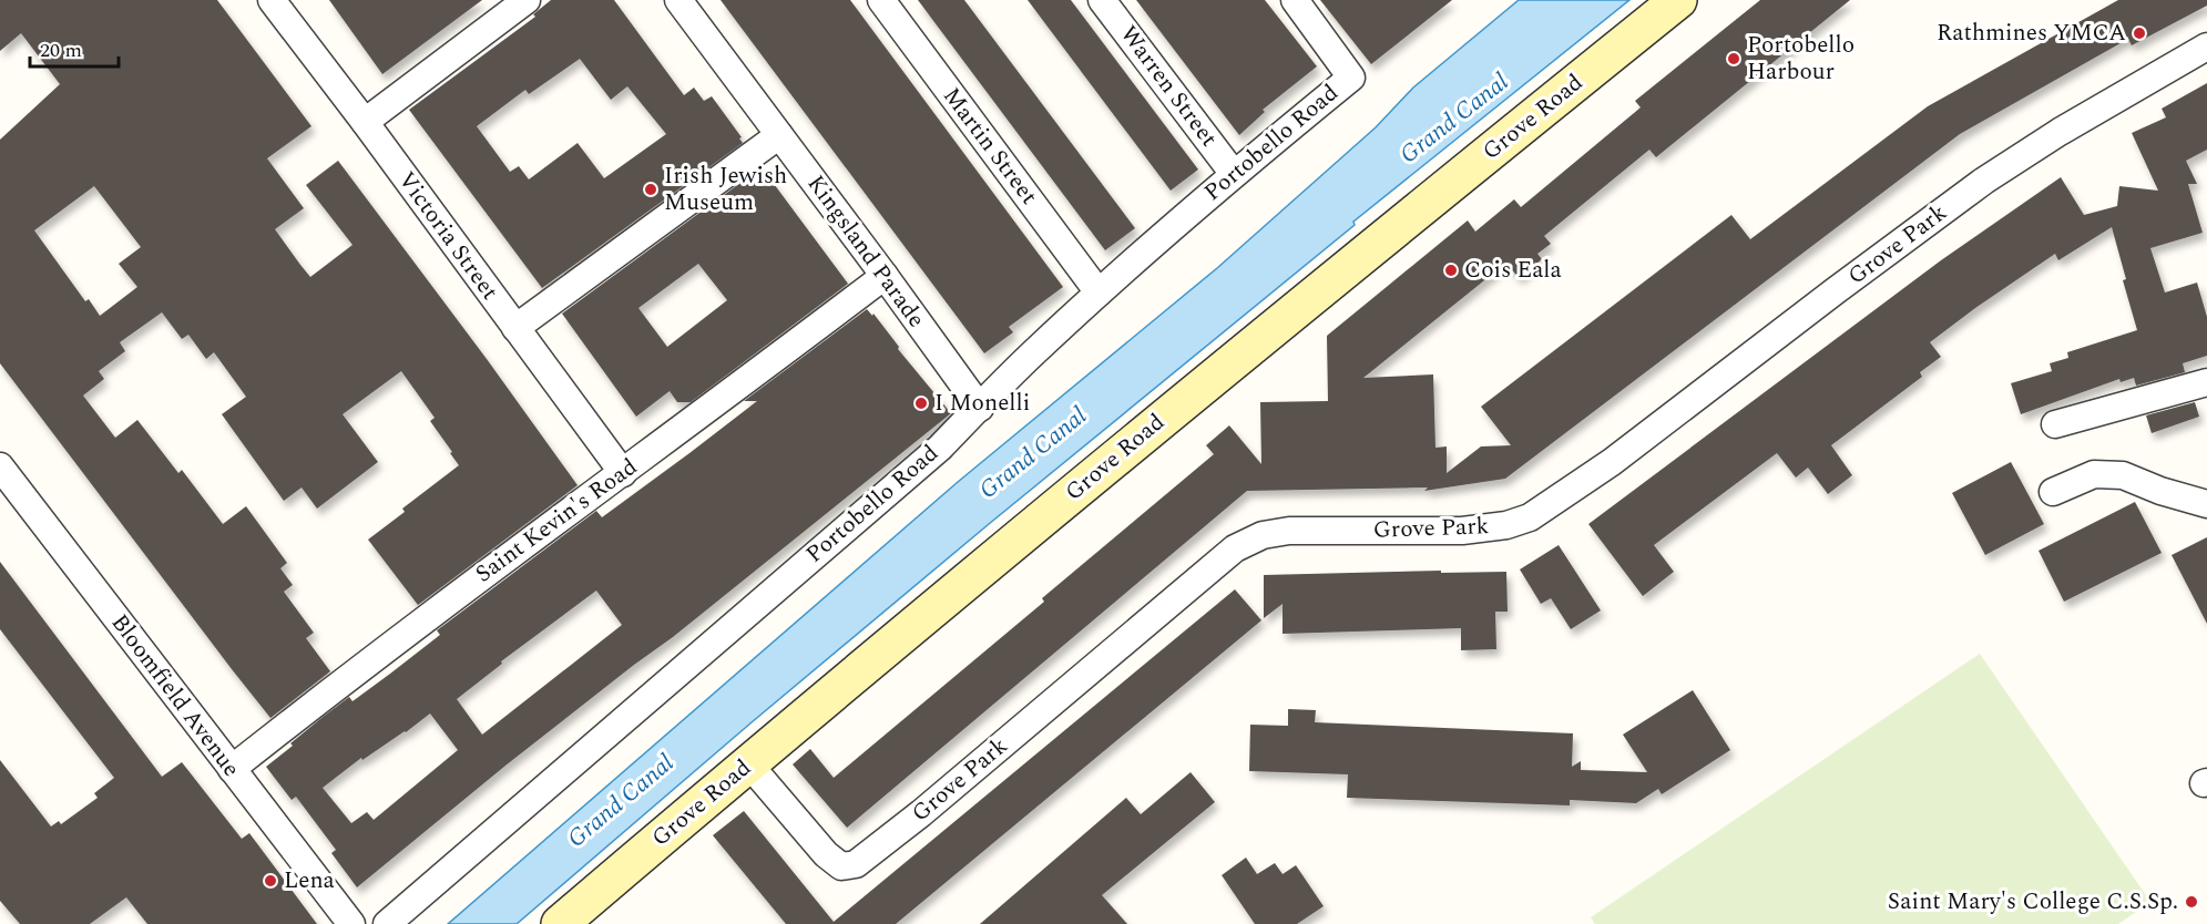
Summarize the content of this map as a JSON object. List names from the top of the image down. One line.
{"streets":{"main road":["Grove Road"],"street":["Warren Street","Portobello Road","Martin Street","Victoria Street","Grove Park","Kingsland Parade","Saint Kevin's Road","Bloomfield Avenue"]},"crossings":[["Warren Street","Portobello Road"],["Grove Road","Grove Park"],["Portobello Road","Martin Street"],["Portobello Road","Kingsland Parade"],["Victoria Street","Saint Kevin's Road"],["Kingsland Parade","Saint Kevin's Road"],["Saint Kevin's Road","Bloomfield Avenue"]],"water":["Grand Canal"],"places":["Rathmines YMCA","Portobello Harbour","Irish Jewish Museum","Cois Eala","I Monelli","Lena","Saint Mary's College C.S.Sp."],"scale_bar":"20 m"}
